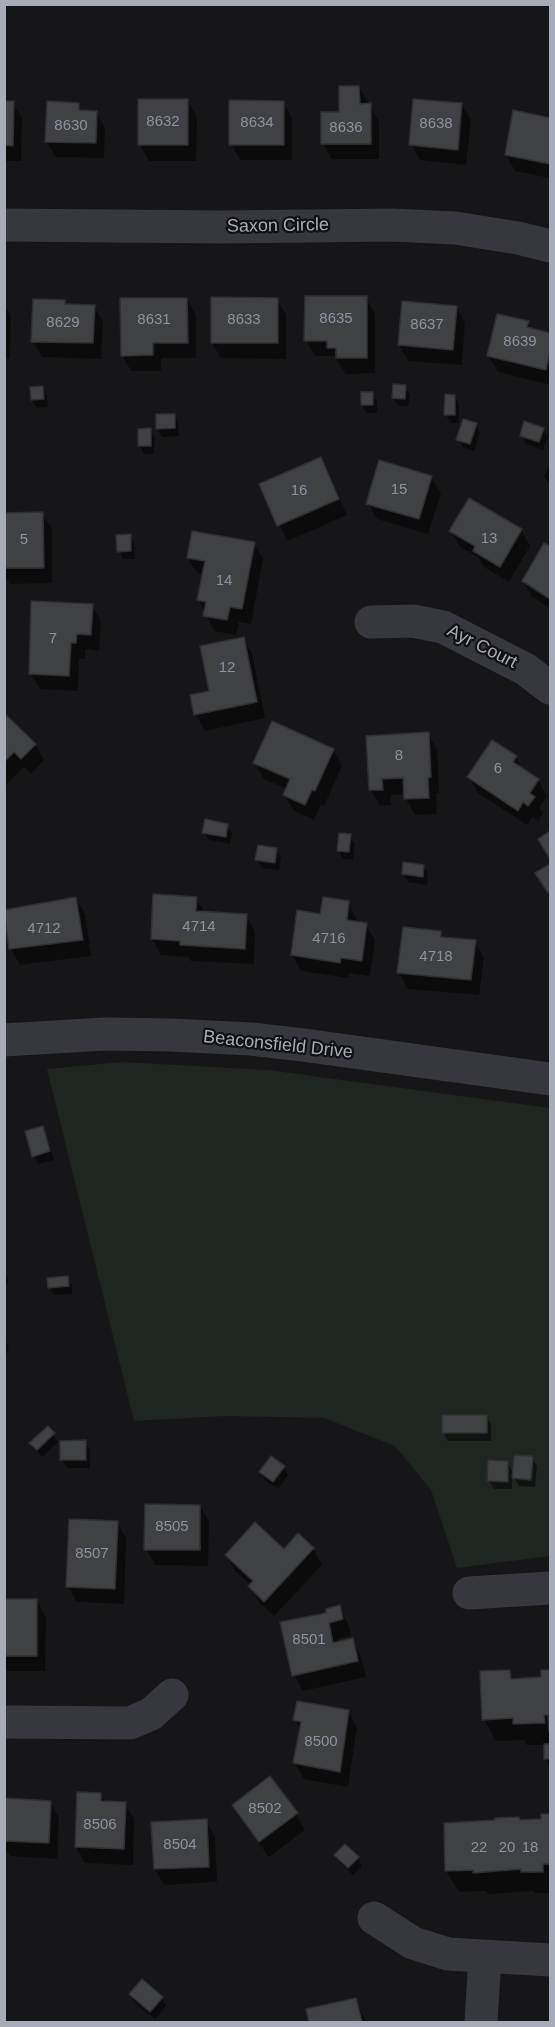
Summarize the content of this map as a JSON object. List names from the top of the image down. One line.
{"streets":{"street":["Saxon Circle","Ayr Court","Beaconsfield Drive"]},"house_numbers":["8632","8634","8638","8630","8636","8635","8631","8633","8629","8637","8639","15","16","13","5","14","7","12","8","6","4714","4712","4716","4718","8505","8507","8501","8500","8502","8506","8504","22","20","18"]}
